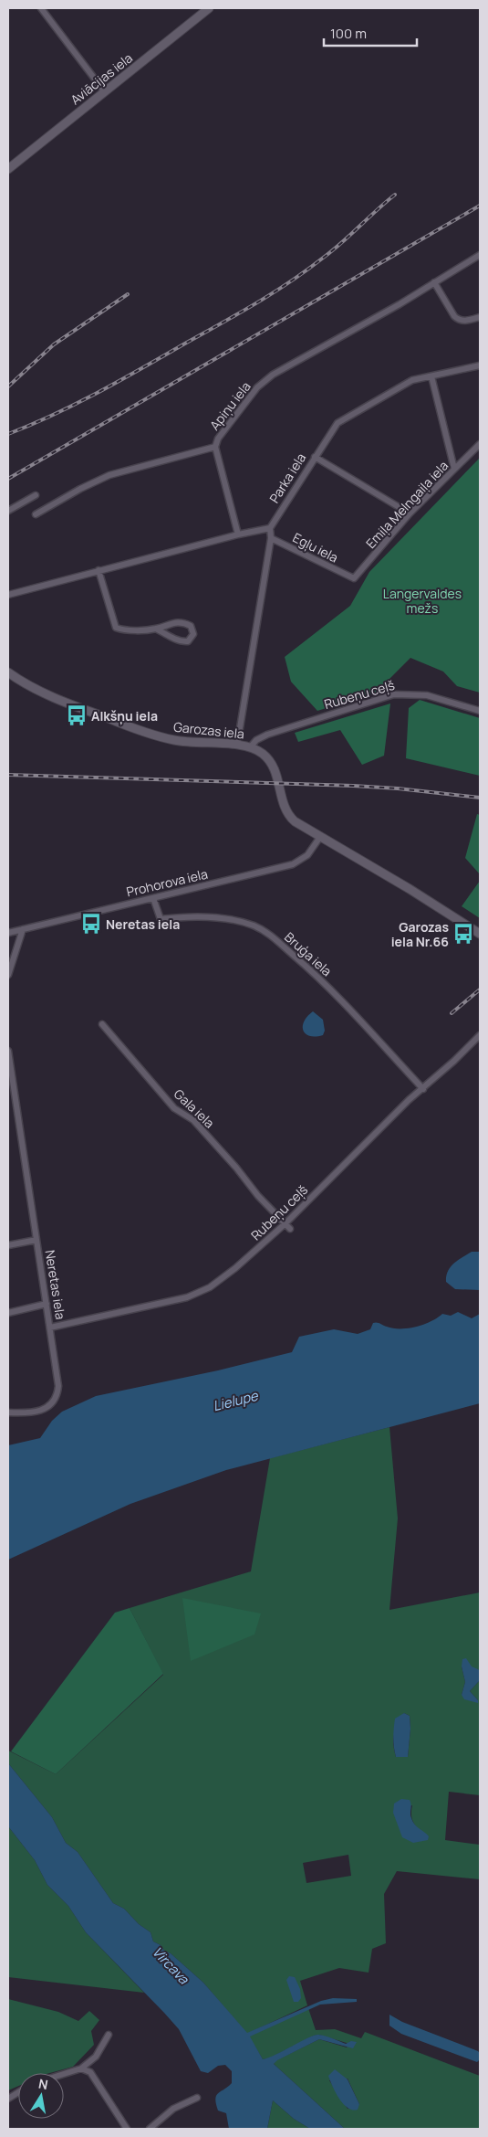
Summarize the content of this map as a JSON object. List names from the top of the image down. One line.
{"streets":{"main road":["Aviācijas iela","Garozas iela"],"street":["Apiņu iela","Parka iela","Emiļa Melngaiļa iela","Egļu iela","Rubeņu ceļš","Prohorova iela","Bruģa iela","Gala iela","Neretas iela"]},"crossings":[["Emiļa Melngaiļa iela","Egļu iela"],["Rubeņu ceļš","Garozas iela"],["Rubeņu ceļš","Bruģa iela"],["Rubeņu ceļš","Gala iela"],["Rubeņu ceļš","Neretas iela"],["Garozas iela","Prohorova iela"],["Prohorova iela","Bruģa iela"]],"water":["Lielupe","Vircava"],"parks":["Langervaldes mežs"],"places":{"bus stop":["Alkšņu iela","Neretas iela","Garozas iela Nr.66"]},"scale_bar":"100 m","north":"top"}
